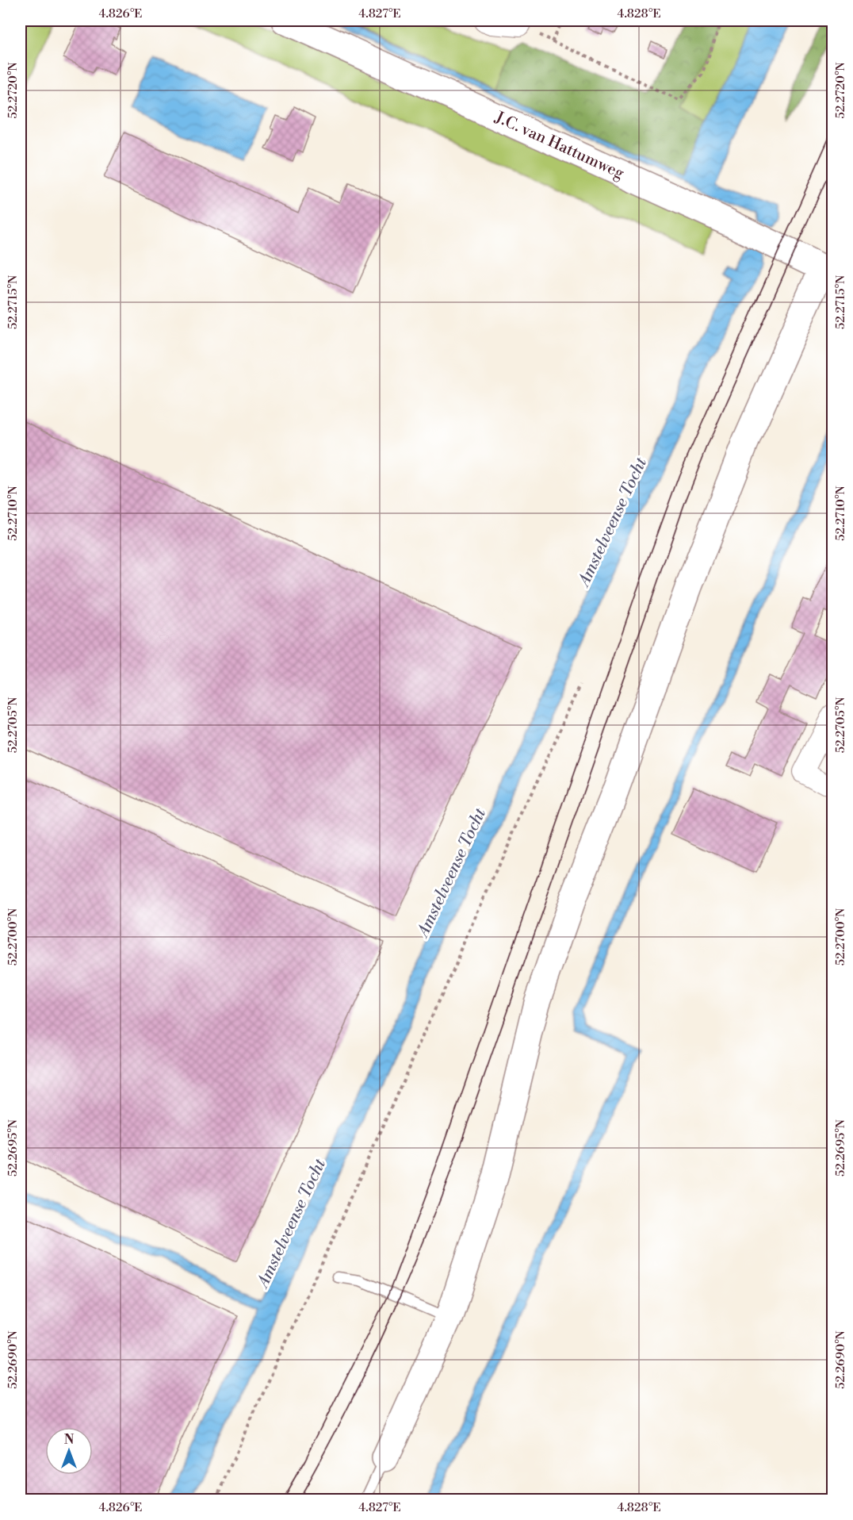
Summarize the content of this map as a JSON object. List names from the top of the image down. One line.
{"streets":{"street":["J.C. van Hattumweg"]},"water":["Amstelveense Tocht"],"north":"top","coordinates":["4.826°E","4.827°E","4.828°E","52.2720°N","52.2715°N","52.2710°N","52.2705°N","52.2700°N","52.2695°N","52.2690°N"]}
